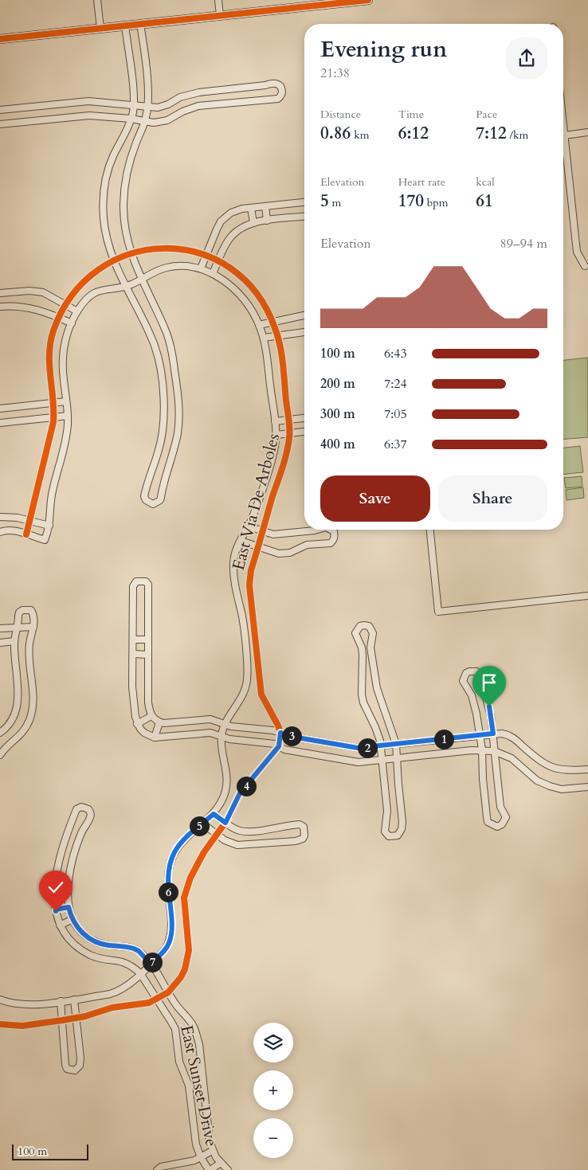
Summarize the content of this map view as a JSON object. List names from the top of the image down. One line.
{"streets":{"street":["East Via De Arboles","East Sunset Drive"]},"crossings":[["East Via De Arboles","East Sunset Drive"]],"scale_bar":"100 m","page":{"heading":["Evening run","21:38"],"stats":[["Distance","0.86 km"],["Time","6:12"],["Pace","7:12 /km"],["Elevation","5 m"],["Heart rate","170 bpm"],["kcal","61"]],"chart":["Elevation","89–94 m"],"list":[{"name":"100 m","note":"6:43"},{"name":"200 m","note":"7:24"},{"name":"300 m","note":"7:05"},{"name":"400 m","note":"6:37"}],"buttons":["Save","Share"],"pins":["3","1","2","4","5","6","7"],"map_buttons":["+","−"],"scale":"100 m"}}
